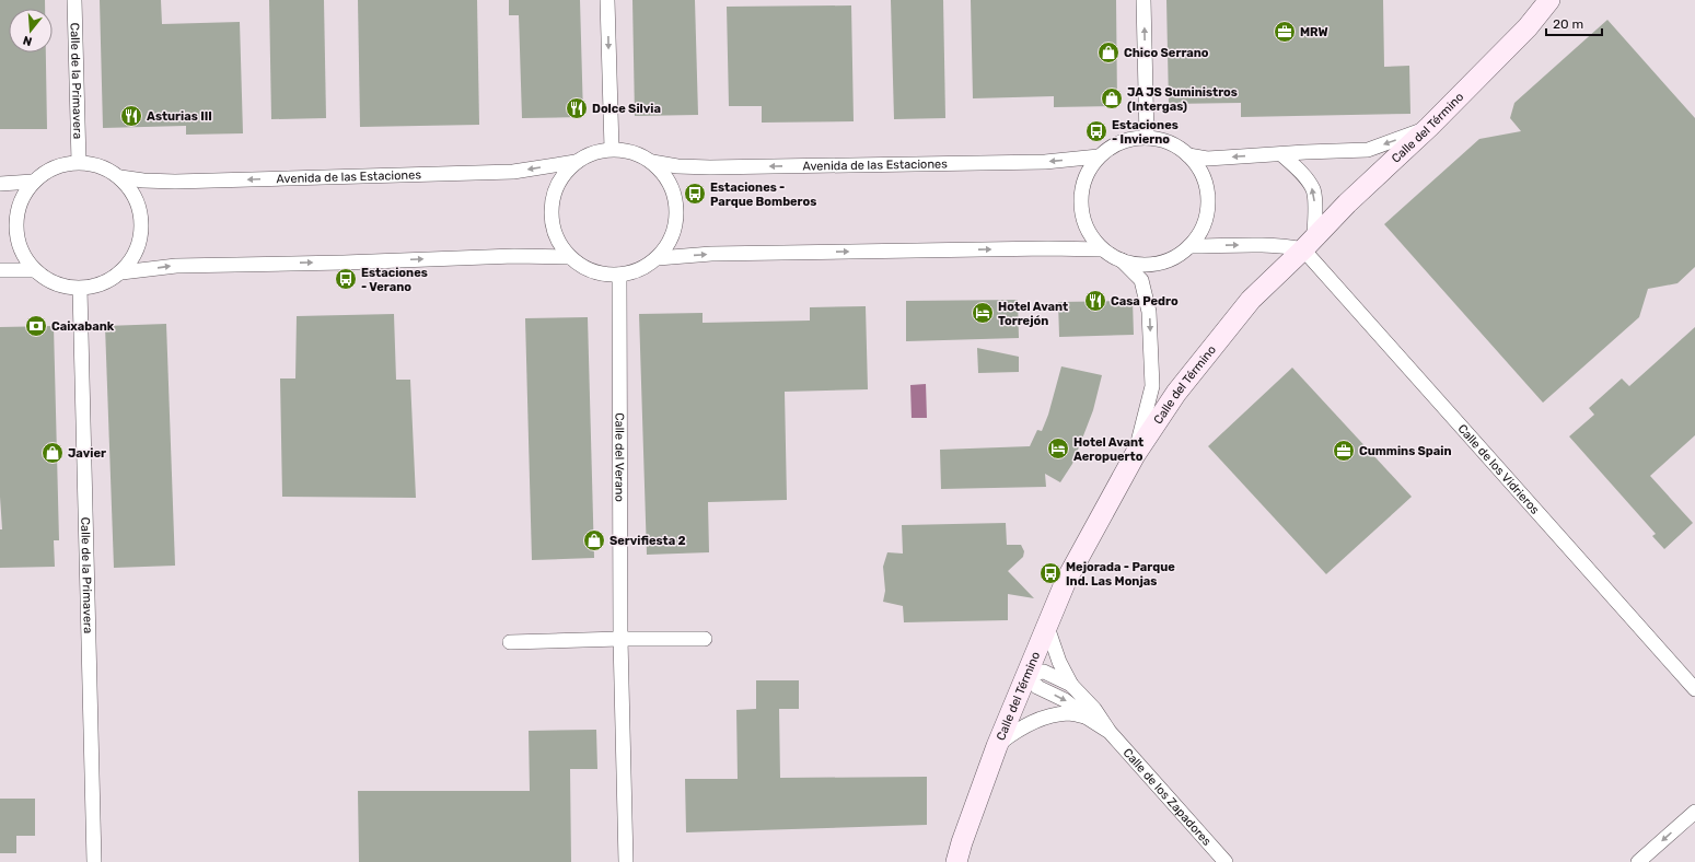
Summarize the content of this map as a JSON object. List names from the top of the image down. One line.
{"streets":{"street":["Calle de la Primavera","Calle del Término","Avenida de las Estaciones","Calle del Verano","Calle de los Vidrieros","Calle de los Zapadores"]},"crossings":[["Calle de la Primavera","Avenida de las Estaciones"],["Calle del Término","Calle de los Vidrieros"],["Calle del Término","Calle de los Zapadores"],["Avenida de las Estaciones","Calle del Verano"]],"places":{"office":["MRW","Cummins Spain"],"shop":["Chico Serrano","JA JS Suministros (Intergas)","Javier","Servifiesta 2"],"restaurant":["Dolce Silvia","Asturias III","Casa Pedro"],"bus stop":["Estaciones - Invierno","Estaciones - Parque Bomberos","Estaciones - Verano","Mejorada - Parque Ind. Las Monjas"],"hotel":["Hotel Avant Torrejón","Hotel Avant Aeropuerto"],"bank":["Caixabank"]},"scale_bar":"20 m","north":"bottom"}
